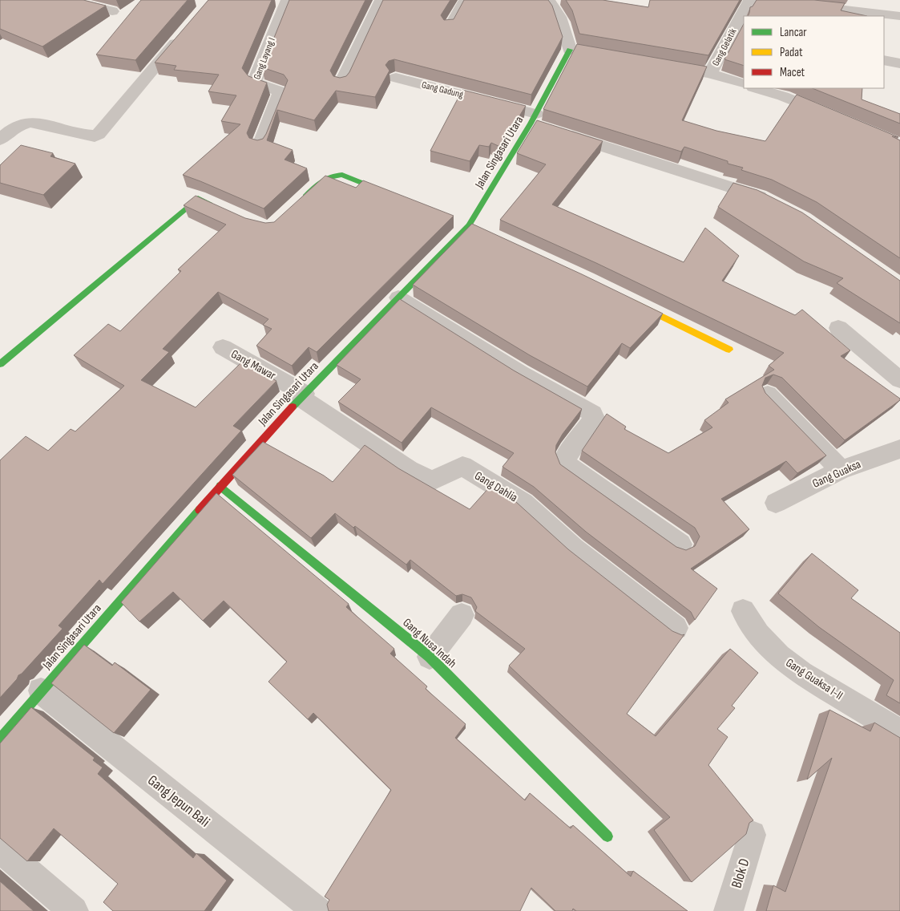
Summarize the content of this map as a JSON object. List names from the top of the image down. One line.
{"streets":{"street":["Gang Gelatik","Gang Layang I","Gang Gadung","Jalan Singasari Utara","Gang Mawar","Gang Guaksa","Gang Dahlia","Gang Nusa Indah","Gang Guaksa I-II","Gang Jepun Bali","Blok D"]},"crossings":[["Gang Gadung","Jalan Singasari Utara"],["Jalan Singasari Utara","Gang Mawar"],["Jalan Singasari Utara","Gang Dahlia"],["Jalan Singasari Utara","Gang Nusa Indah"],["Jalan Singasari Utara","Gang Jepun Bali"],["Gang Mawar","Gang Dahlia"]],"legend":["Lancar","Padat","Macet"]}
